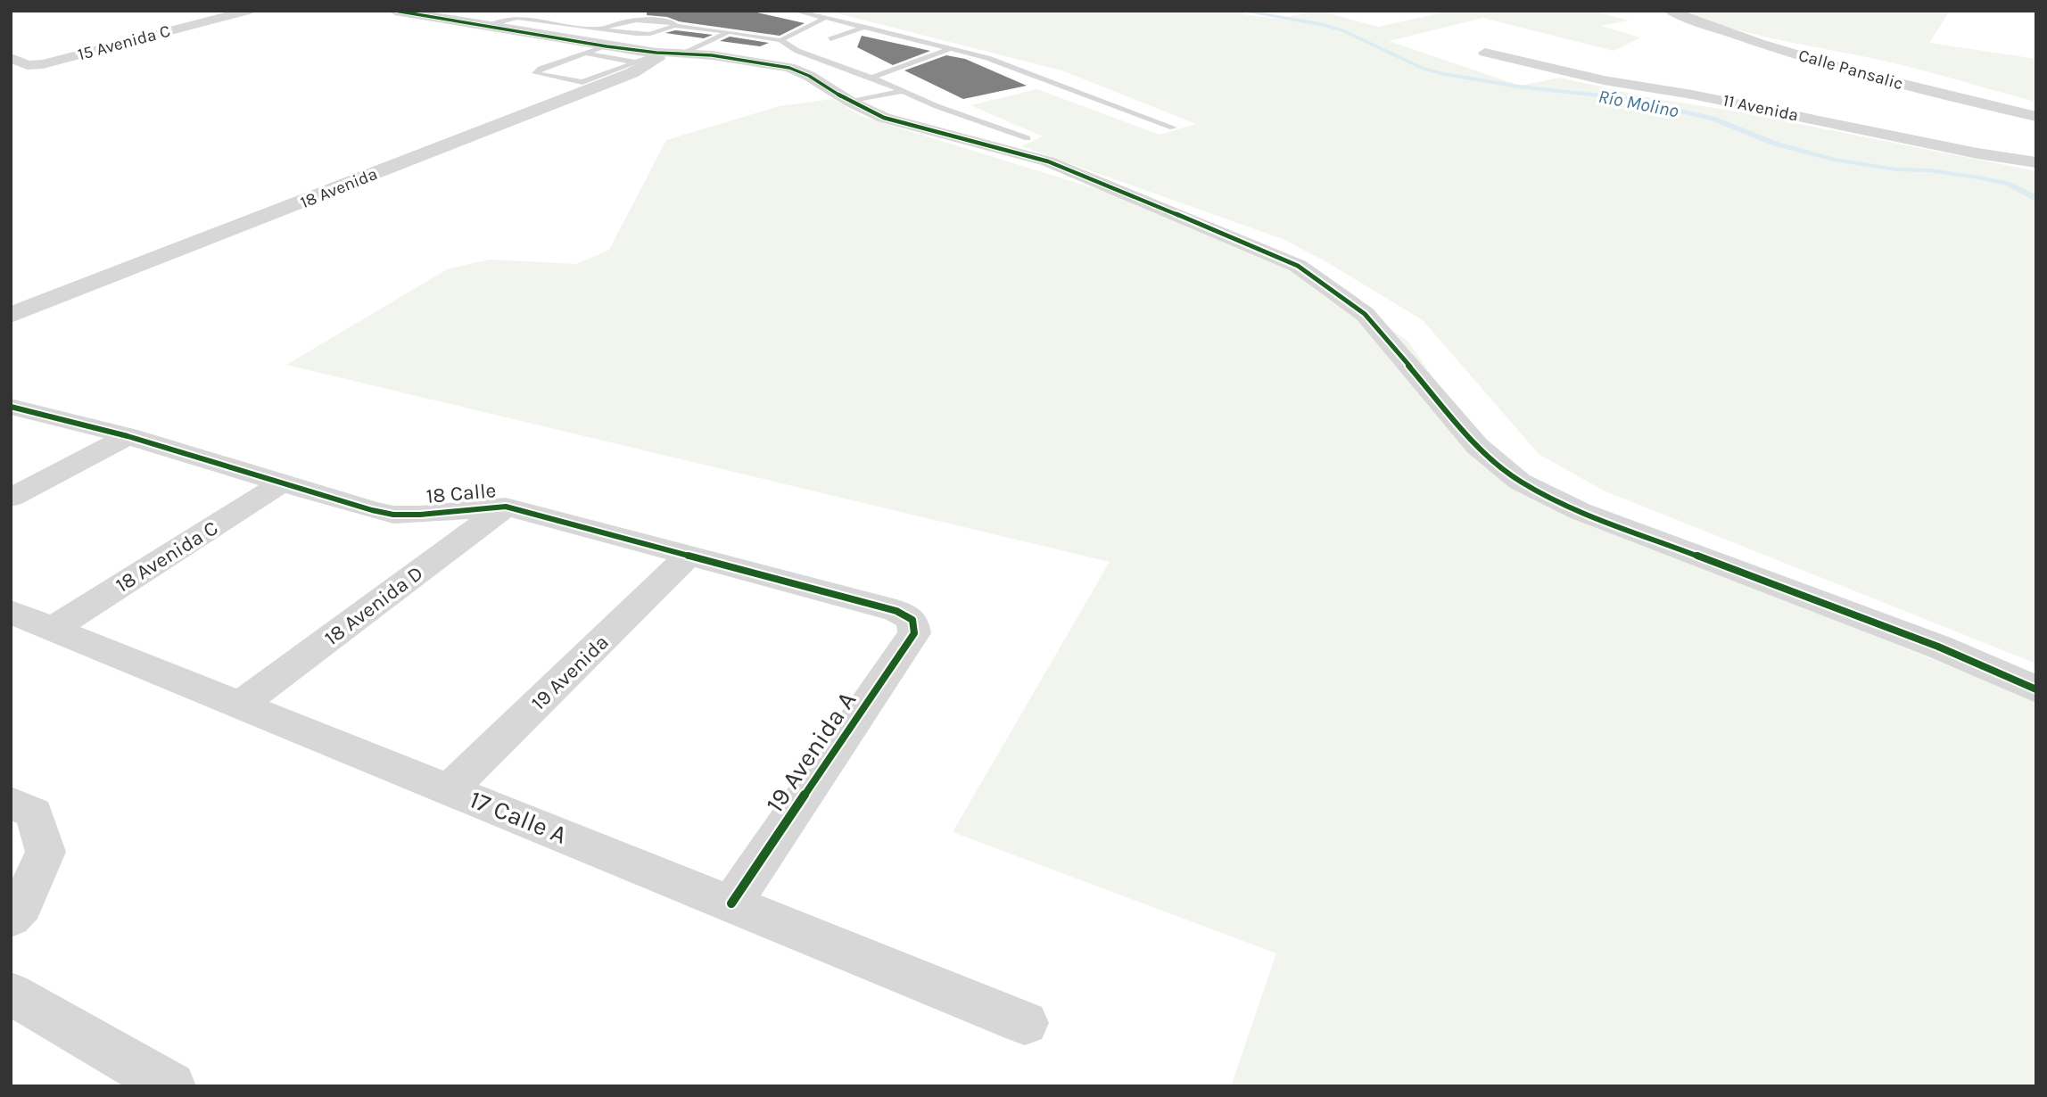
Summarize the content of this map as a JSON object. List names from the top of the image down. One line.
{"streets":{"street":["15 Avenida C","Calle Pansalic","11 Avenida","18 Avenida","18 Calle","18 Avenida C","18 Avenida D","19 Avenida","19 Avenida A","17 Calle A"]},"crossings":[["18 Calle","18 Avenida C"],["18 Calle","18 Avenida D"],["18 Calle","19 Avenida"],["18 Calle","19 Avenida A"],["18 Avenida C","17 Calle A"],["18 Avenida D","17 Calle A"],["19 Avenida","17 Calle A"],["19 Avenida A","17 Calle A"]],"water":["Río Molino"]}
